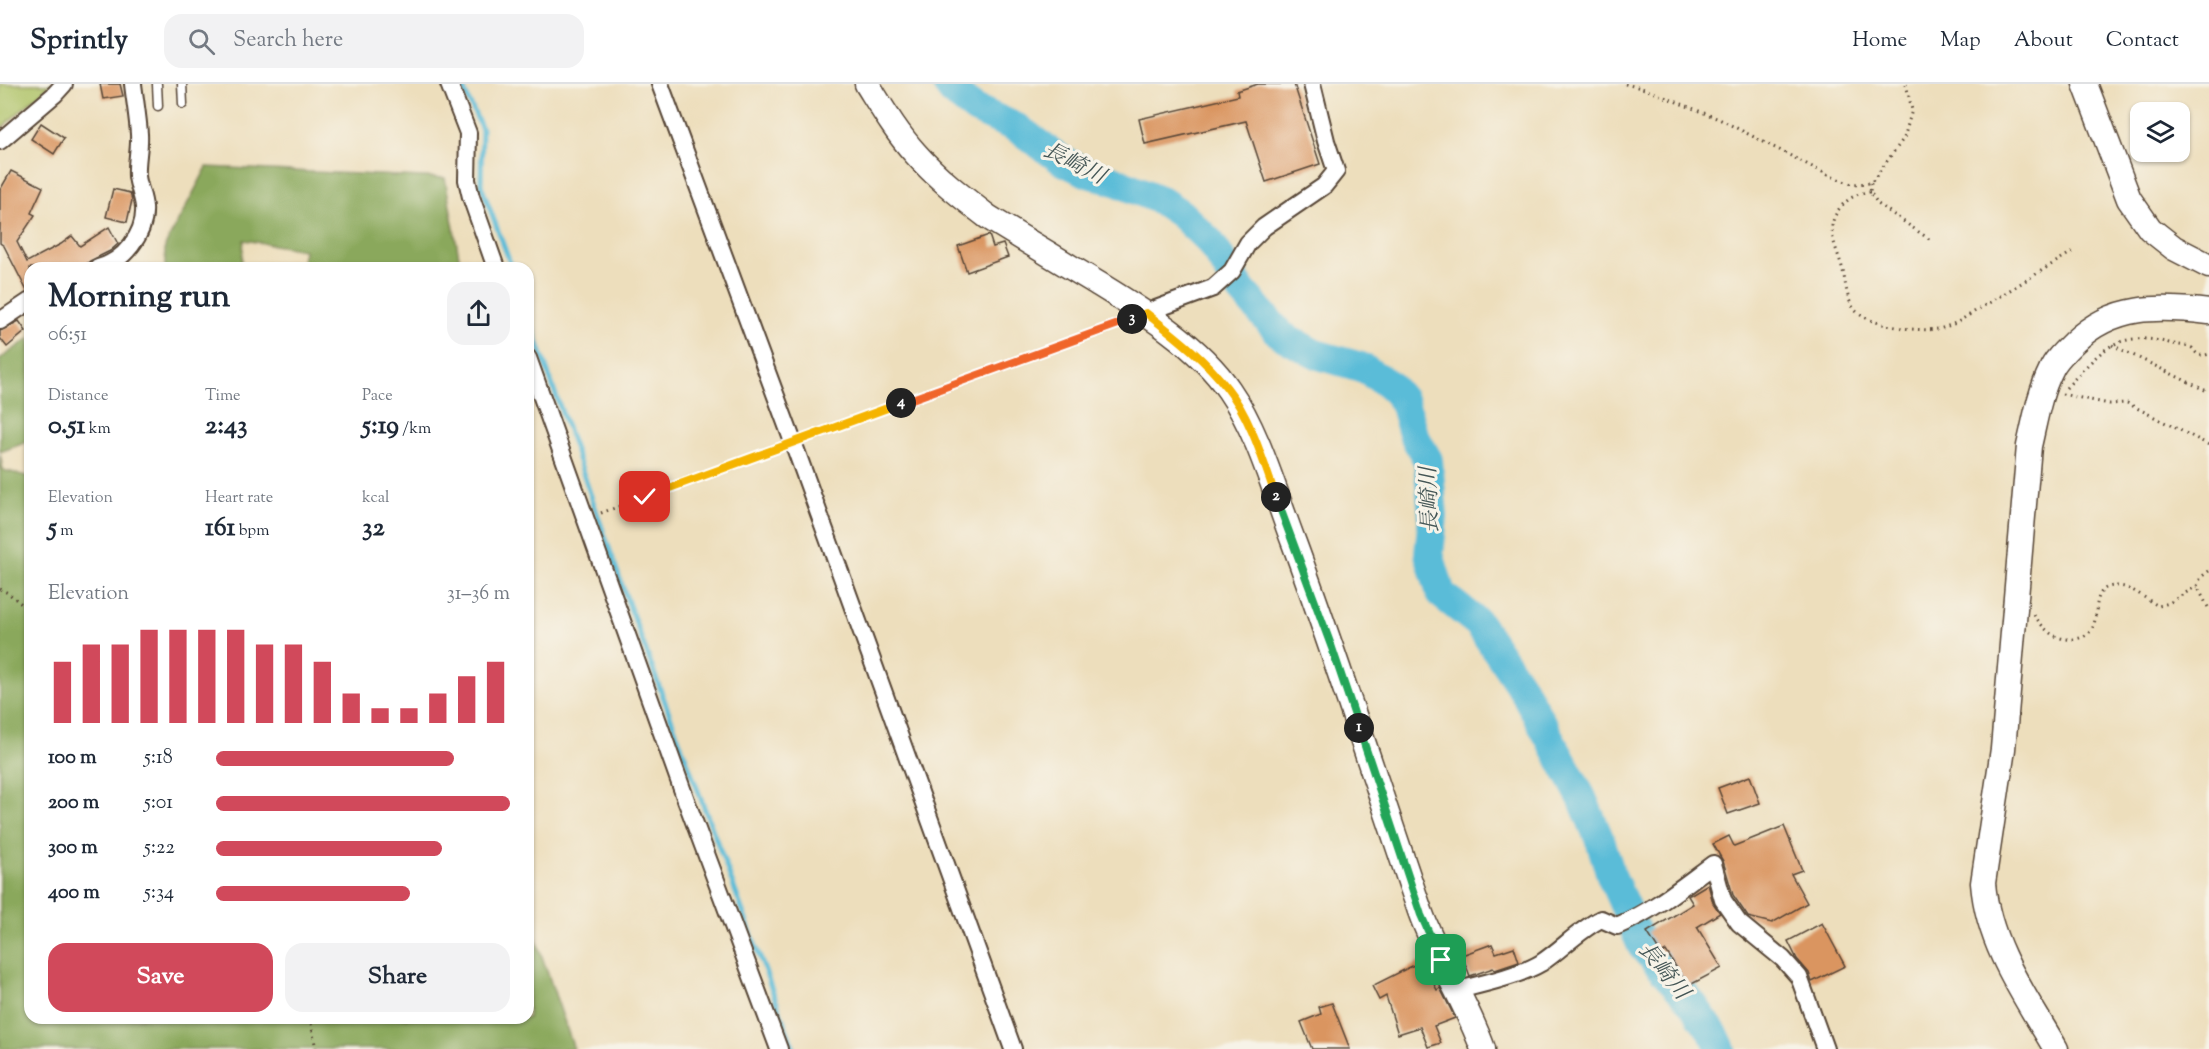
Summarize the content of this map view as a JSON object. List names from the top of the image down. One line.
{"water":["長崎川"],"page":{"header":"Sprintly","search":"Search here","nav":["Home","Map","About","Contact"],"heading":["Morning run","06:51"],"pins":["3","4","2","1"],"stats":[["Distance","0.51 km"],["Time","2:43"],["Pace","5:19 /km"],["Elevation","5 m"],["Heart rate","161 bpm"],["kcal","32"]],"chart":["Elevation","31–36 m"],"list":[{"name":"100 m","note":"5:18"},{"name":"200 m","note":"5:01"},{"name":"300 m","note":"5:22"},{"name":"400 m","note":"5:34"}],"buttons":["Save","Share"]}}
